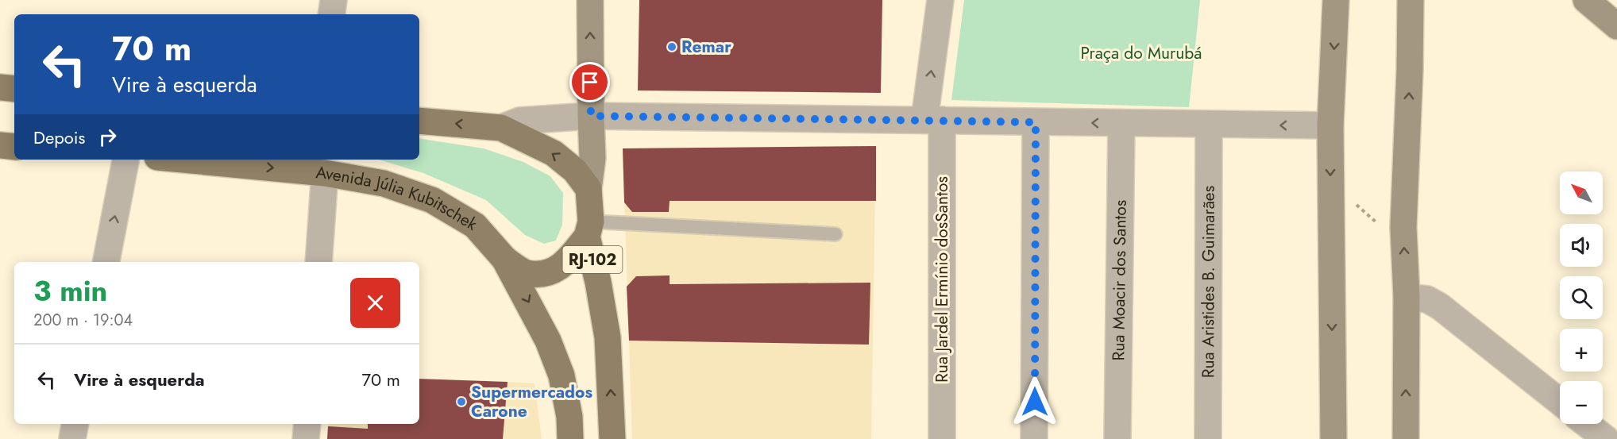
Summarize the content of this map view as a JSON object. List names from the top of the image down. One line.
{"streets":{"main road":["Avenida Júlia Kubitschek","RJ-102"],"street":["Rua Jardel Ermínio dosSantos","Rua Moacir dos Santos","Rua Aristides B. Guimarães"]},"parks":["Praça do Murubá"],"places":["Remar","Supermercados Carone"],"north":"top left","page":{"turn":["70 m","Vire à esquerda"],"then":"Depois","map_buttons":["+","−"],"heading":["3 min","200 m · 19:04"],"list":[{"name":"Vire à esquerda","value":"70 m"}]}}
